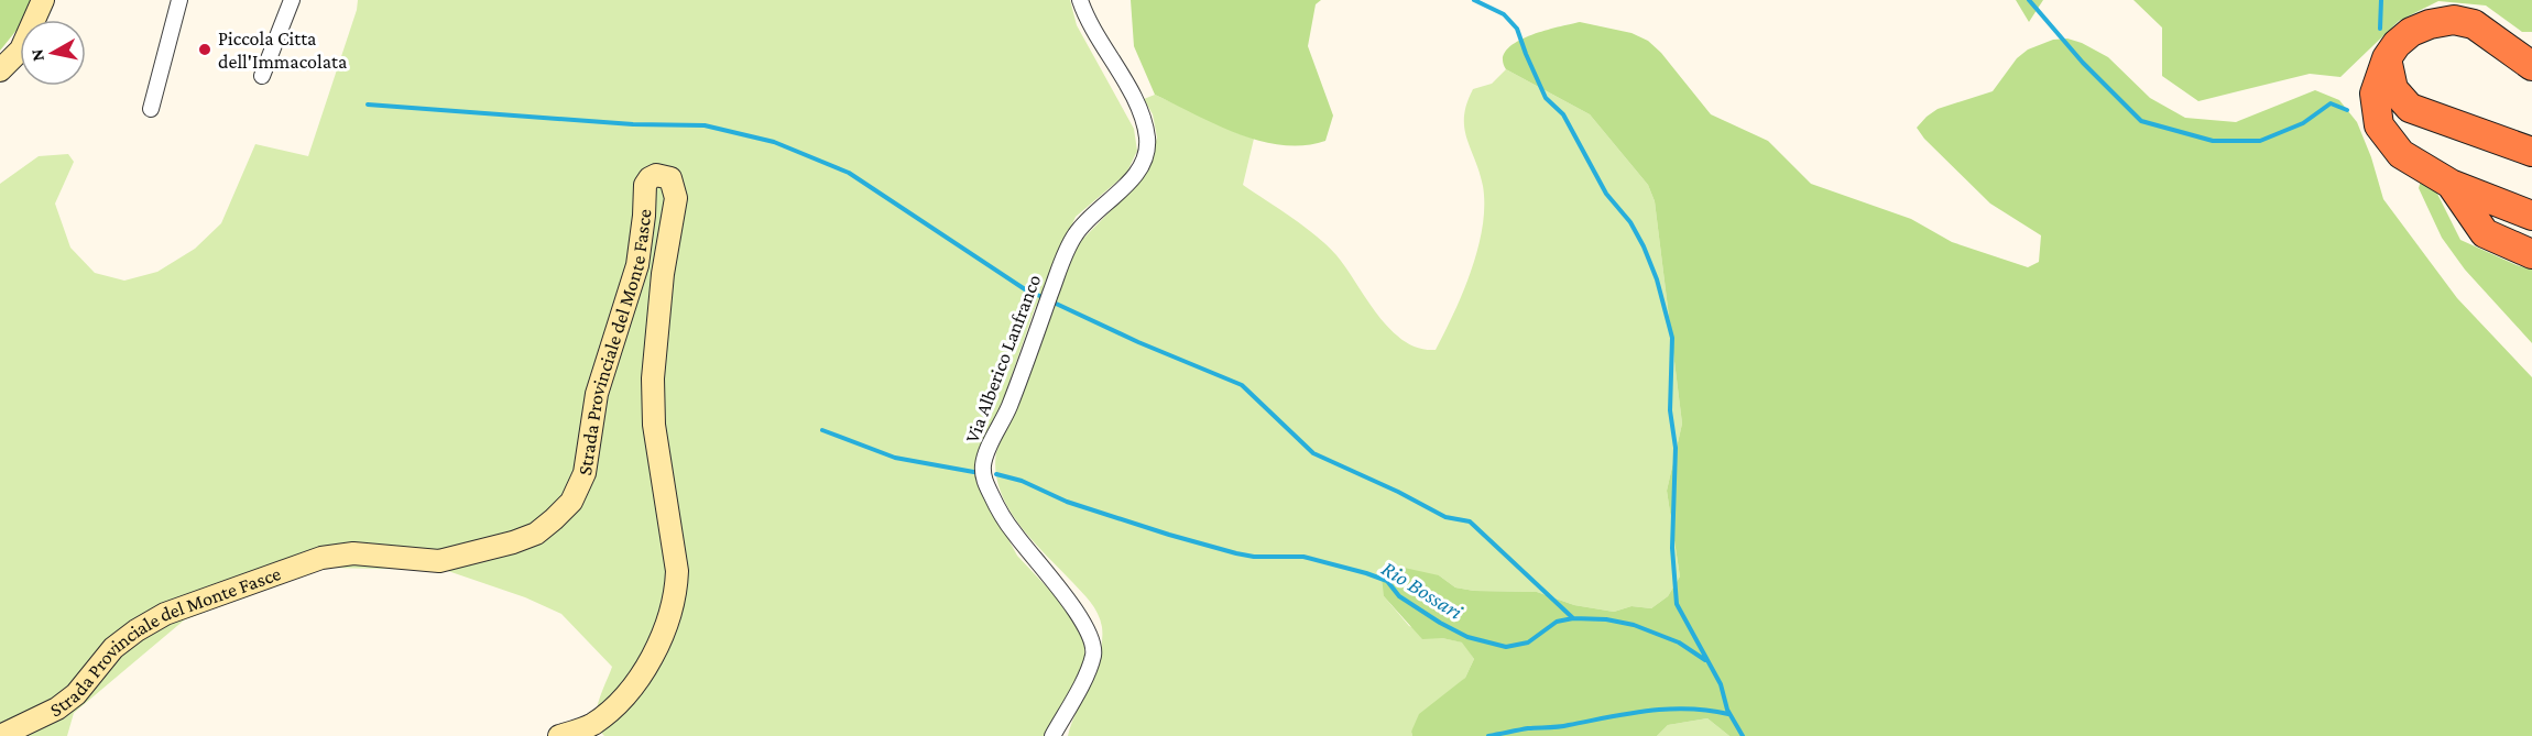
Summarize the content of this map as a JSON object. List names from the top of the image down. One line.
{"streets":{"main road":["Strada Provinciale del Monte Fasce"],"street":["Via Alberico Lanfranco"]},"water":["Rio Bossari"],"places":["Piccola Citta dell'Immacolata"],"north":"left"}
